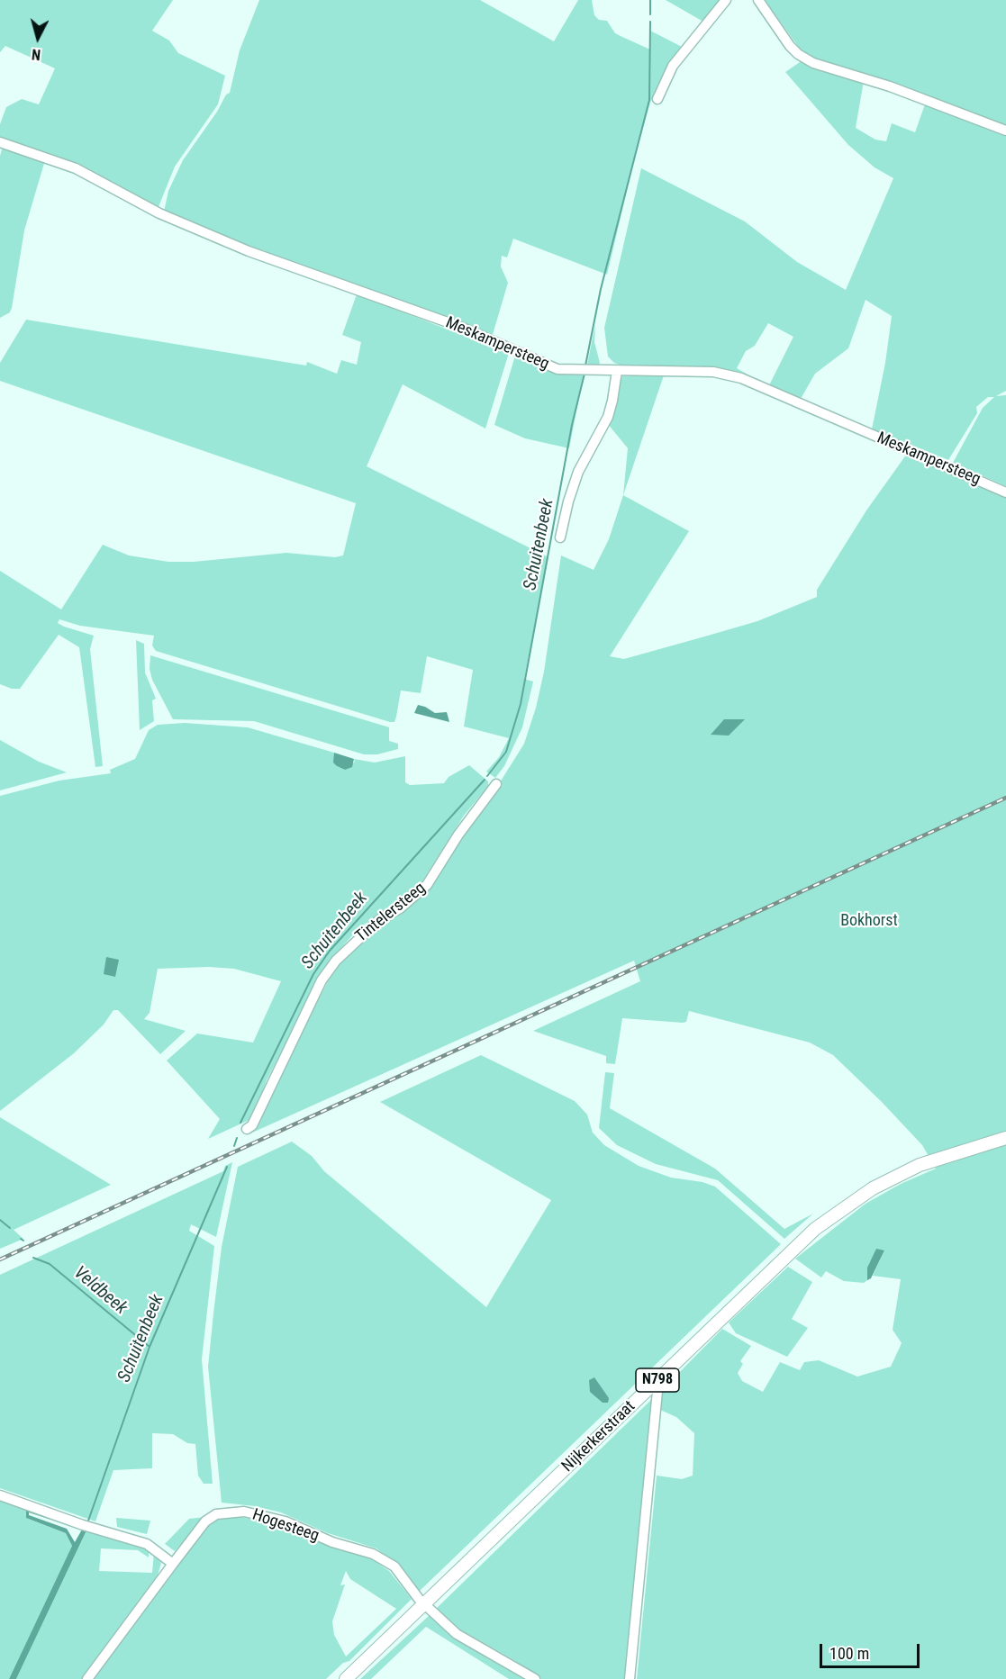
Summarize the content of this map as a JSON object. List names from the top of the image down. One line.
{"streets":{"main road":["N798","Nijkerkerstraat"],"street":["Meskampersteeg","Tintelersteeg","Hogesteeg"]},"crossings":[["Nijkerkerstraat","Hogesteeg"]],"water":["Schuitenbeek","Veldbeek"],"parks":["Bokhorst"],"scale_bar":"100 m","north":"bottom"}
